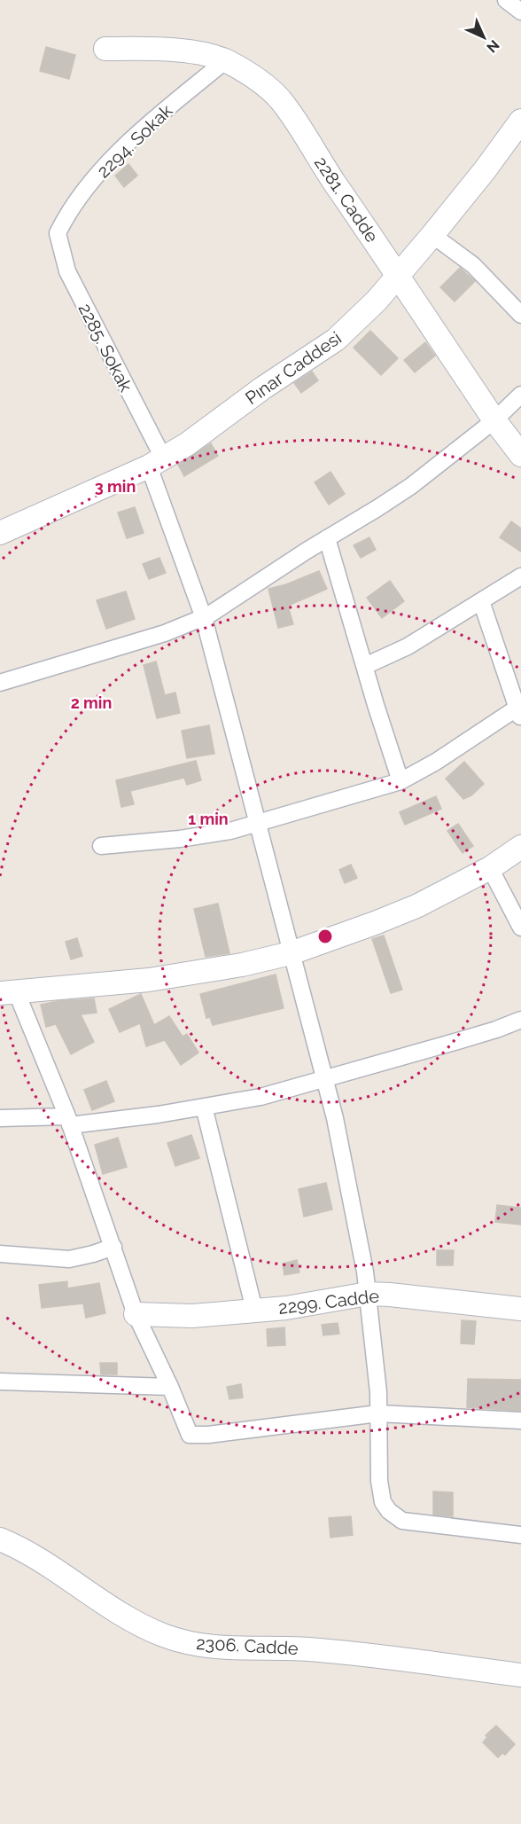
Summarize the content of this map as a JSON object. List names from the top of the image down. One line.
{"streets":{"street":["2294. Sokak","2281. Cadde","2285. Sokak","Pınar Caddesi","2299. Cadde","2306. Cadde"]},"crossings":[["2294. Sokak","2281. Cadde"],["2294. Sokak","2285. Sokak"],["2281. Cadde","Pınar Caddesi"],["2285. Sokak","Pınar Caddesi"],["2285. Sokak","2299. Cadde"]],"north":"bottom right","rings":["3 min","2 min","1 min"]}
